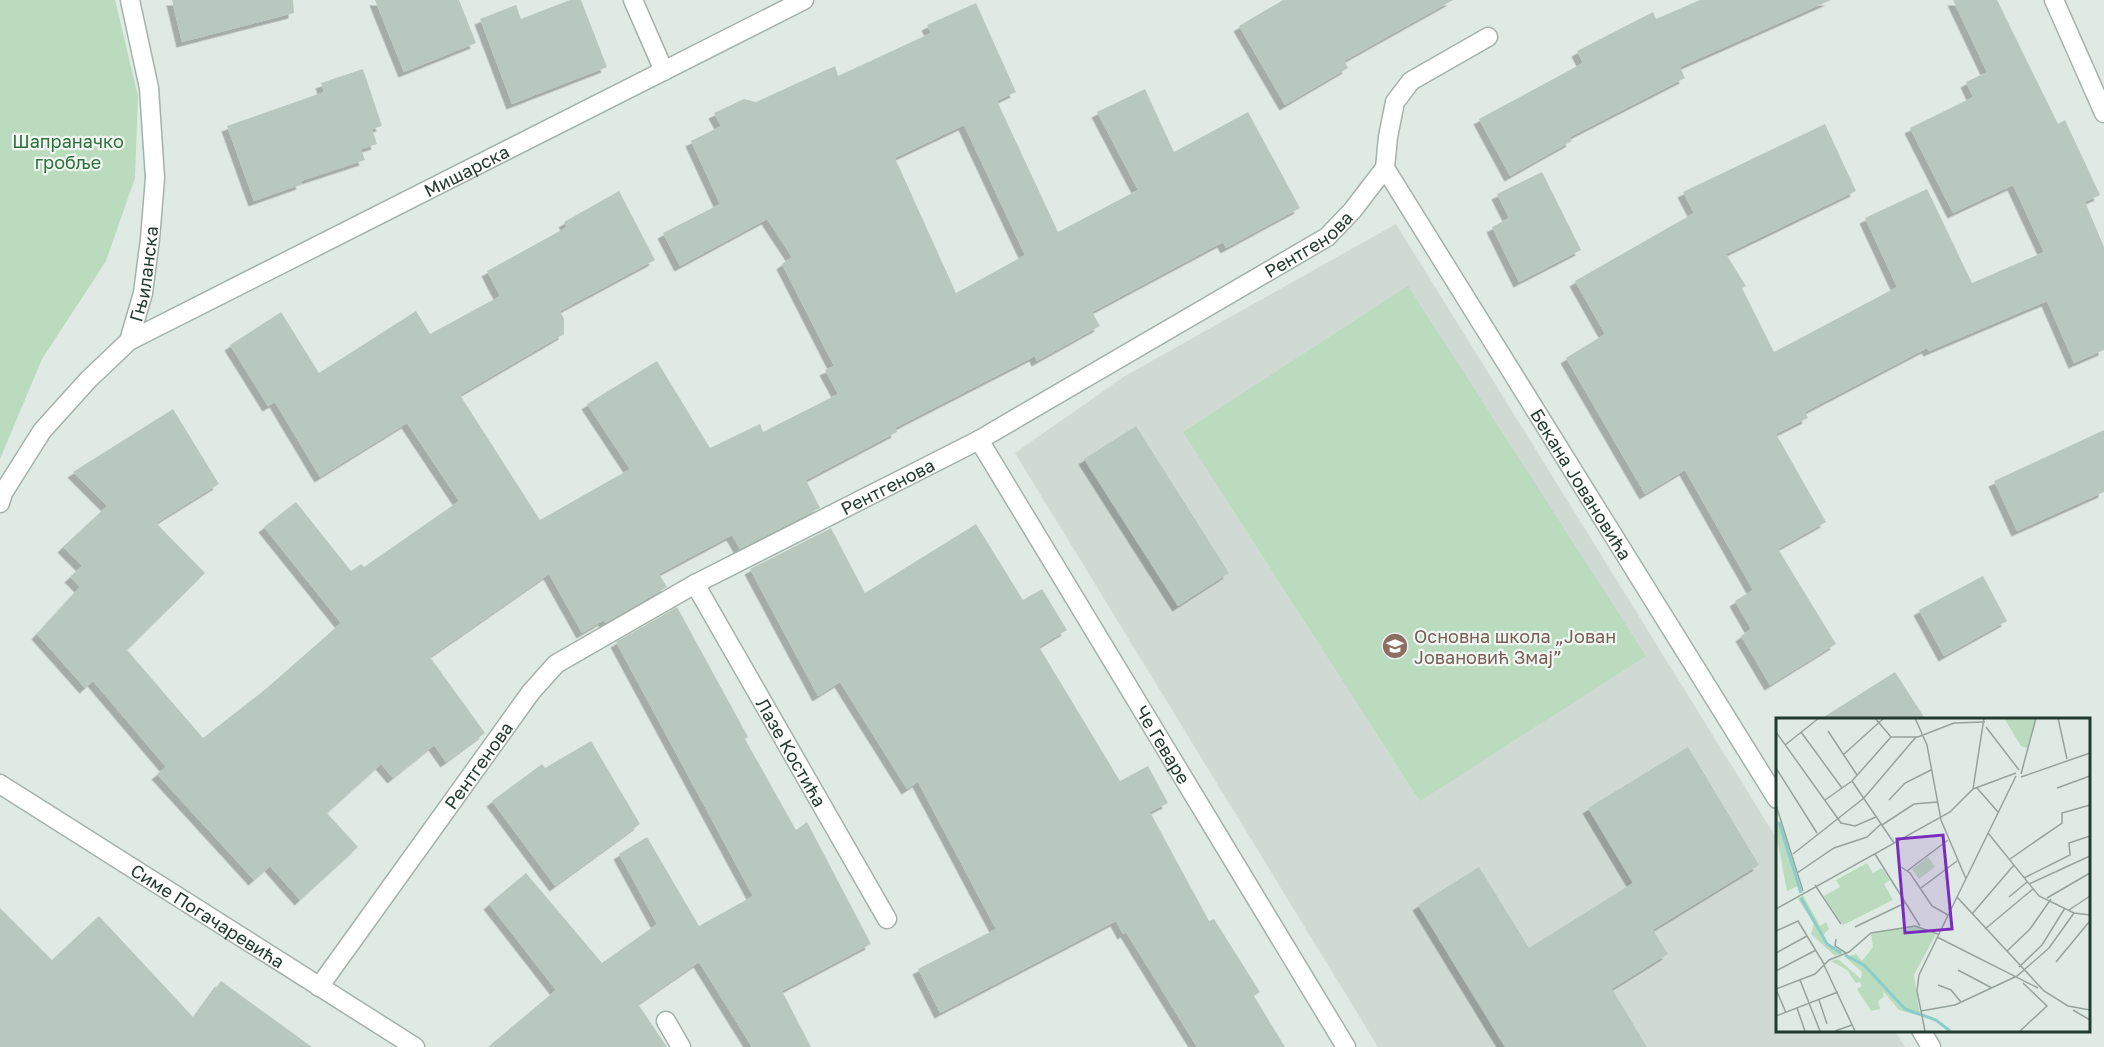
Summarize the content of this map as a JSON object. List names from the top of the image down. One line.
{"streets":{"street":["Мишарска","Рентгенова","Гњиланска","Бекана Јовановића","Че Геваре","Лазе Костића","Симе Погачаревића"]},"crossings":[["Мишарска","Гњиланска"],["Рентгенова","Бекана Јовановића"],["Рентгенова","Че Геваре"],["Рентгенова","Лазе Костића"],["Рентгенова","Симе Погачаревића"]],"parks":["Шапраначко гробље"],"places":{"school or university":["Основна школа „Јован Јовановић Змај”"]}}
